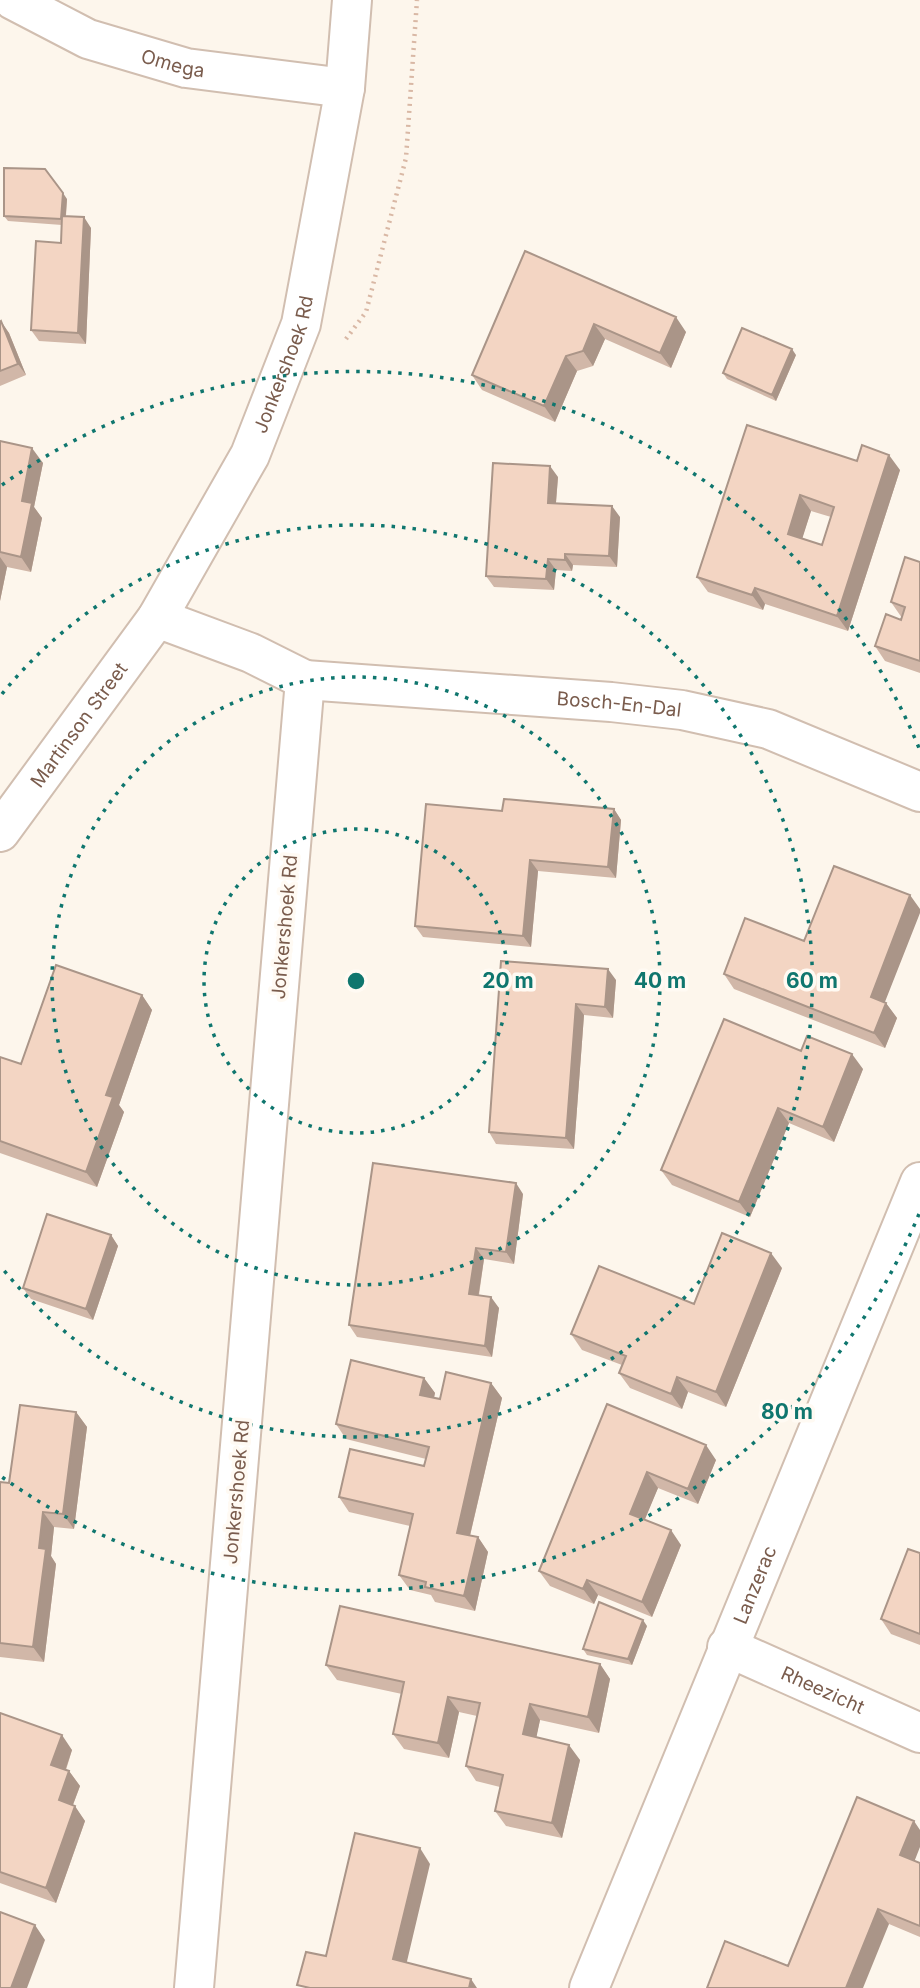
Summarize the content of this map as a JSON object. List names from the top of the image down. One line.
{"streets":{"street":["Omega","Jonkershoek Rd","Bosch-En-Dal","Martinson Street","Lanzerac","Rheezicht"]},"crossings":[["Omega","Jonkershoek Rd"],["Jonkershoek Rd","Bosch-En-Dal"],["Jonkershoek Rd","Martinson Street"],["Lanzerac","Rheezicht"]],"rings":["20 m","40 m","60 m","80 m"]}
